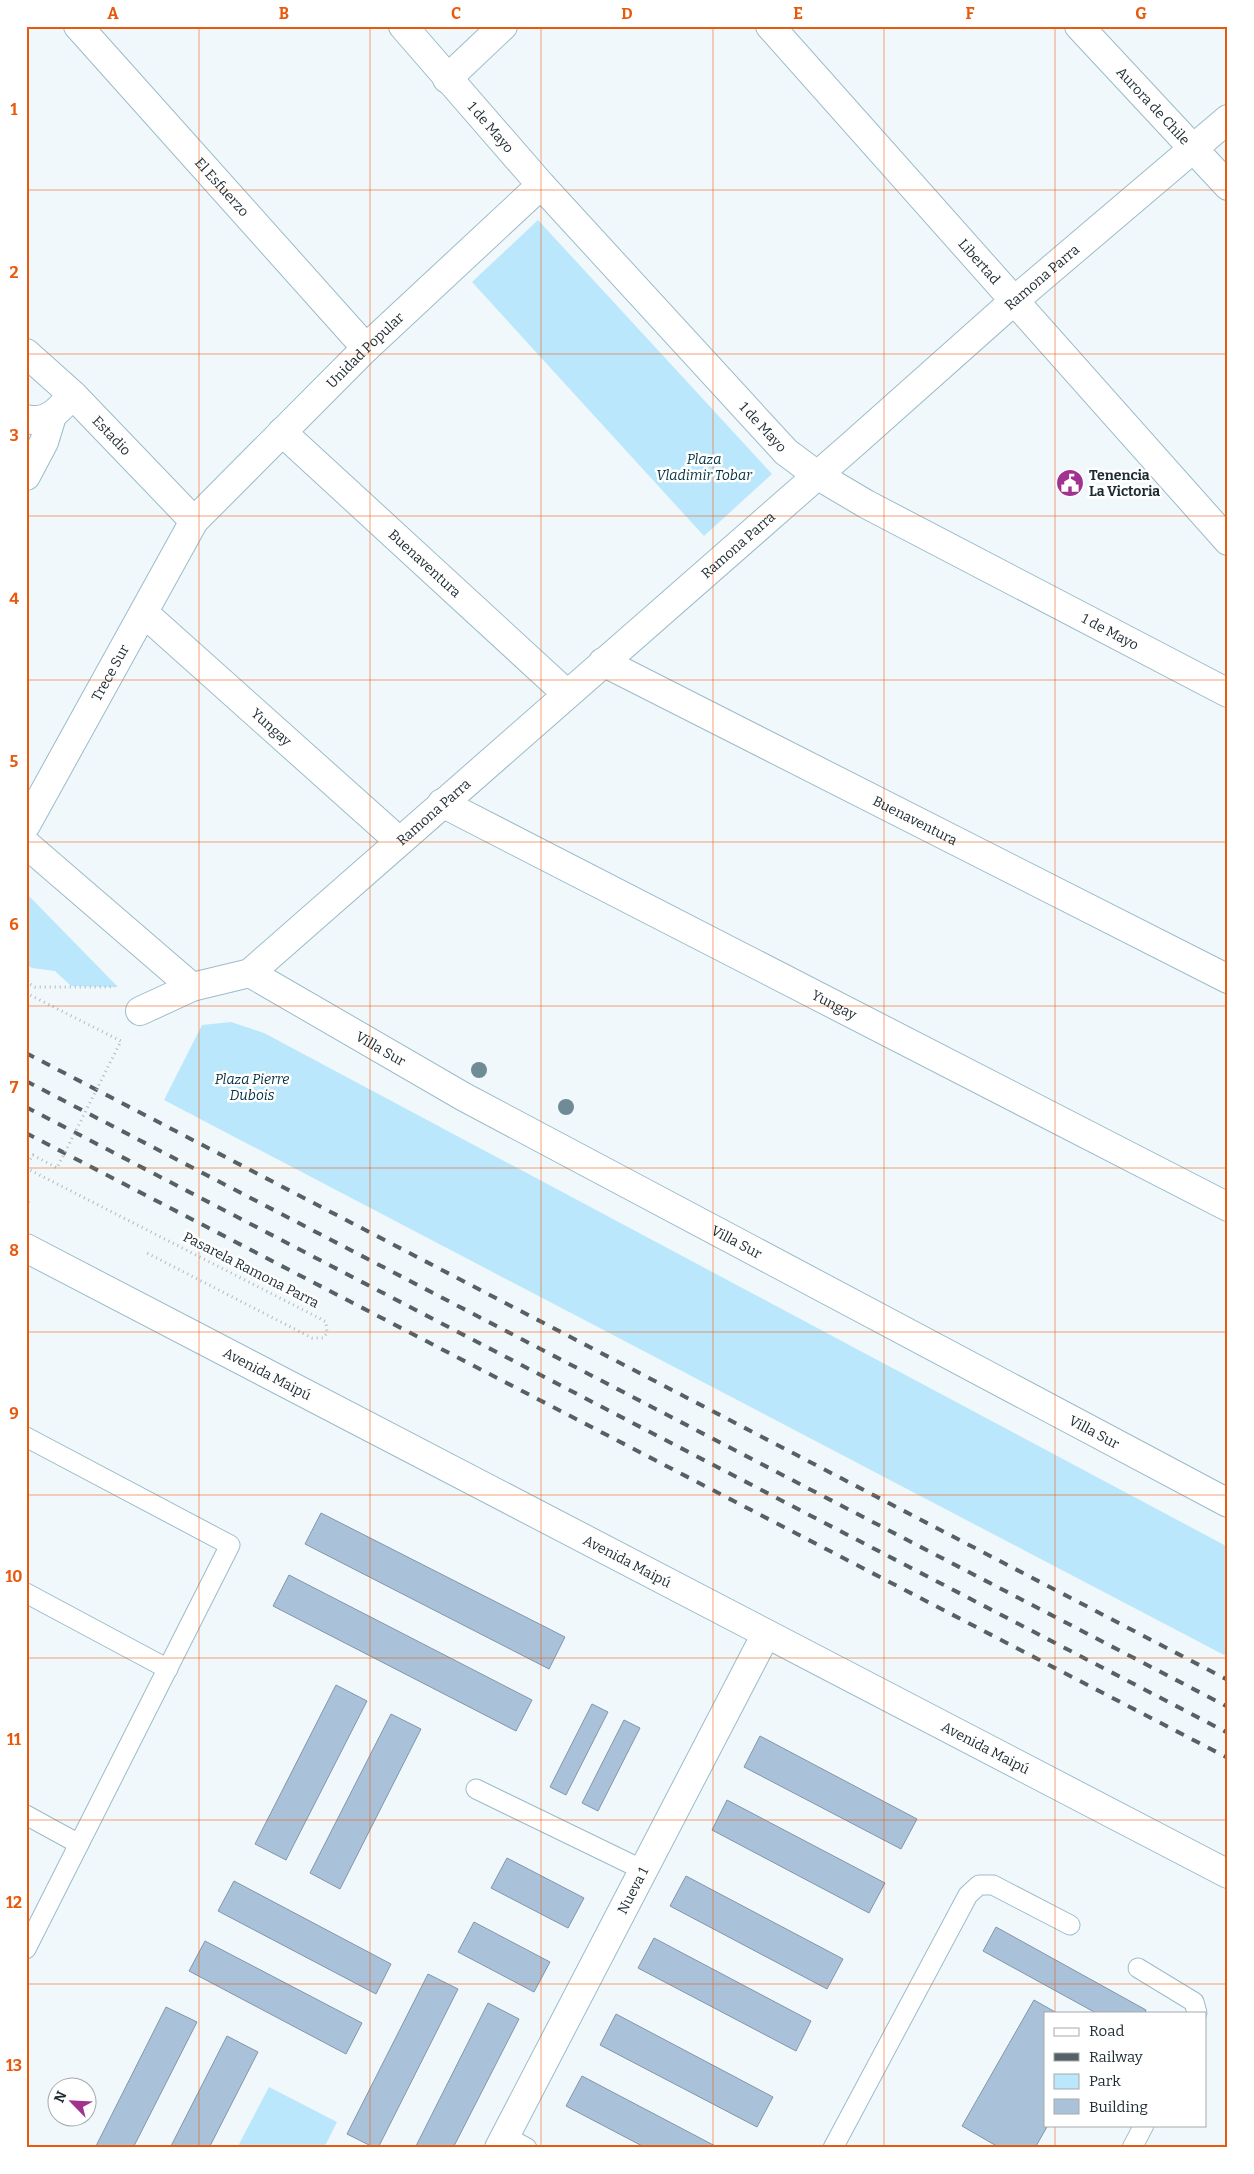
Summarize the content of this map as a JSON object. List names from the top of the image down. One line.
{"streets":{"street":["Aurora de Chile","1 de Mayo","El Esfuerzo","Libertad","Ramona Parra","Unidad Popular","Estadio","Buenaventura","Trece Sur","Yungay","Villa Sur","Avenida Maipú","Nueva 1"],"path":["Pasarela Ramona Parra"]},"crossings":[["Aurora de Chile","Ramona Parra"],["1 de Mayo","Ramona Parra"],["1 de Mayo","Unidad Popular"],["El Esfuerzo","Unidad Popular"],["Libertad","Ramona Parra"],["Ramona Parra","Buenaventura"],["Ramona Parra","Yungay"],["Ramona Parra","Villa Sur"],["Unidad Popular","Estadio"],["Unidad Popular","Buenaventura"],["Unidad Popular","Trece Sur"],["Estadio","Trece Sur"],["Trece Sur","Yungay"],["Avenida Maipú","Nueva 1"]],"parks":["Plaza Vladimir Tobar","Plaza Pierre Dubois"],"places":{"public building":["Tenencia La Victoria"]},"legend":["Road","Railway","Park","Building"],"north":"top left","grid":{"columns":["A","B","C","D","E","F","G"],"rows":["1","2","3","4","5","6","7","8","9","10","11","12","13"]}}
